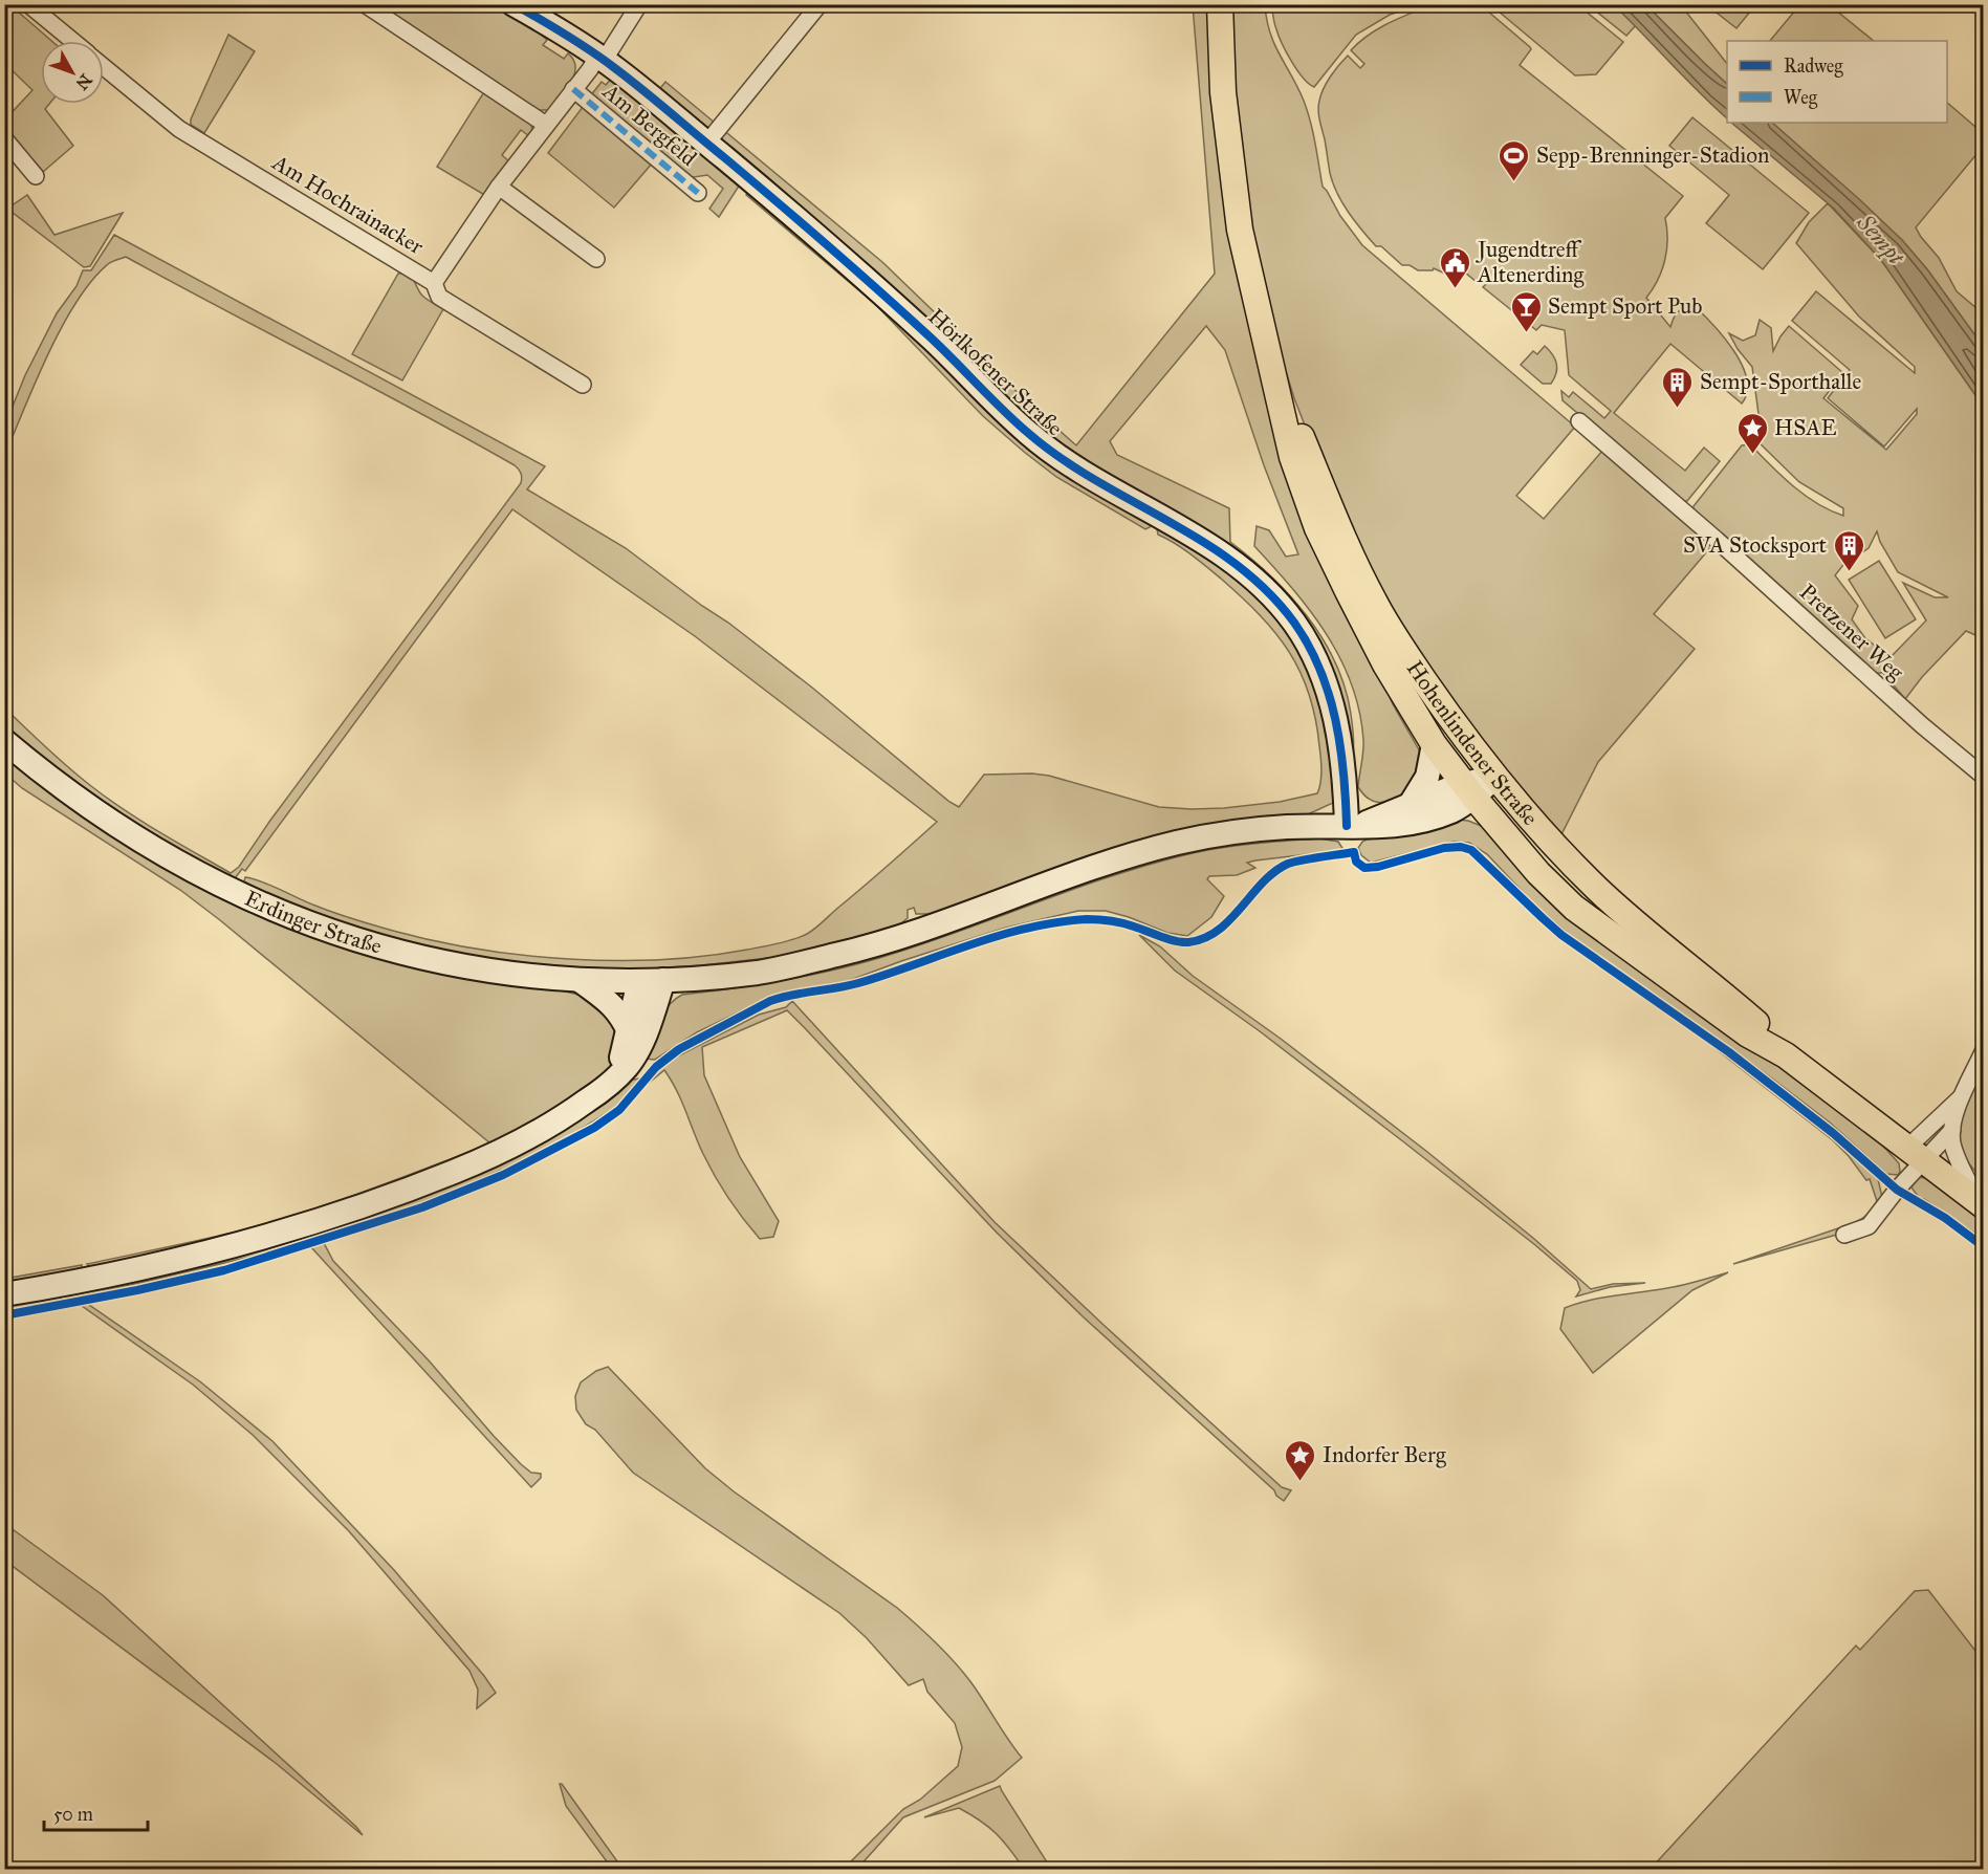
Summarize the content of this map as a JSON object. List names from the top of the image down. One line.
{"streets":{"main road":["Hohenlindener Straße"],"street":["Am Bergfeld","Am Hochrainacker","Hörlkofener Straße","Pretzener Weg","Erdinger Straße"]},"crossings":[["Am Bergfeld","Am Hochrainacker"],["Am Bergfeld","Hörlkofener Straße"],["Hörlkofener Straße","Erdinger Straße"],["Hohenlindener Straße","Erdinger Straße"]],"water":["Sempt"],"places":{"sports":["Sepp-Brenninger-Stadion"],"public building":["Jugendtreff Altenerding"],"bar":["Sempt Sport Pub"],"building":["Sempt-Sporthalle","SVA Stocksport"],"place":["HSAE","Indorfer Berg"]},"legend":["Radweg","Weg"],"scale_bar":"50 m","north":"bottom right"}
